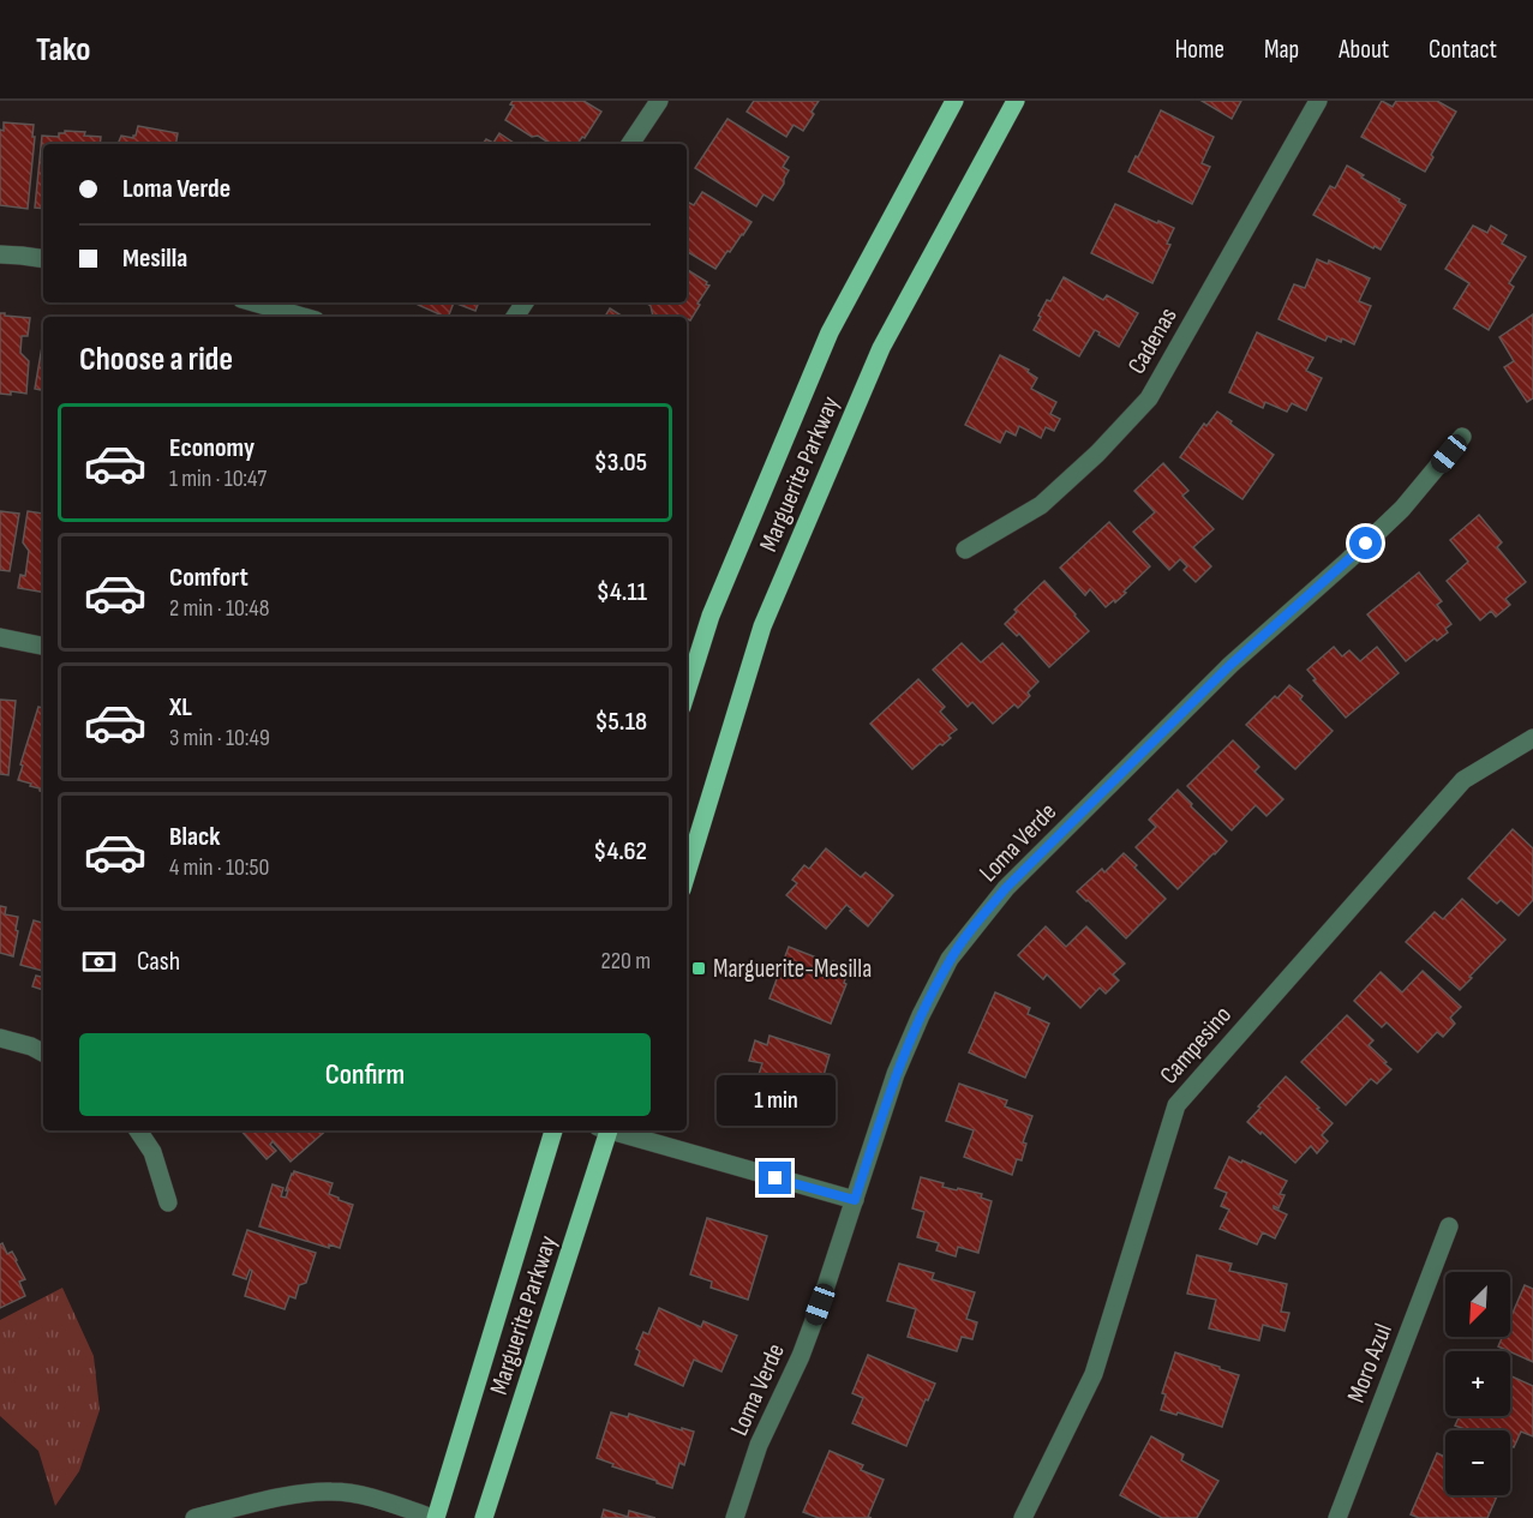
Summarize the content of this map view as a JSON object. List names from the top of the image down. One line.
{"streets":{"main road":["Marguerite Parkway"],"street":["Cadenas","Loma Verde","Campesino","Moro Azul"]},"places":{"transit":["Marguerite-Mesilla"]},"north":"bottom left","page":{"header":"Tako","nav":["Home","Map","About","Contact"],"banner":["Loma Verde","Mesilla"],"heading":"Choose a ride","list":[{"name":"Economy","note":"1 min · 10:47","value":"$3.05"},{"name":"Comfort","note":"2 min · 10:48","value":"$4.11"},{"name":"XL","note":"3 min · 10:49","value":"$5.18"},{"name":"Black","note":"4 min · 10:50","value":"$4.62"}],"pay":["Cash","220 m"],"buttons":"Confirm","bubble":"1 min","map_buttons":["+","−"]}}
